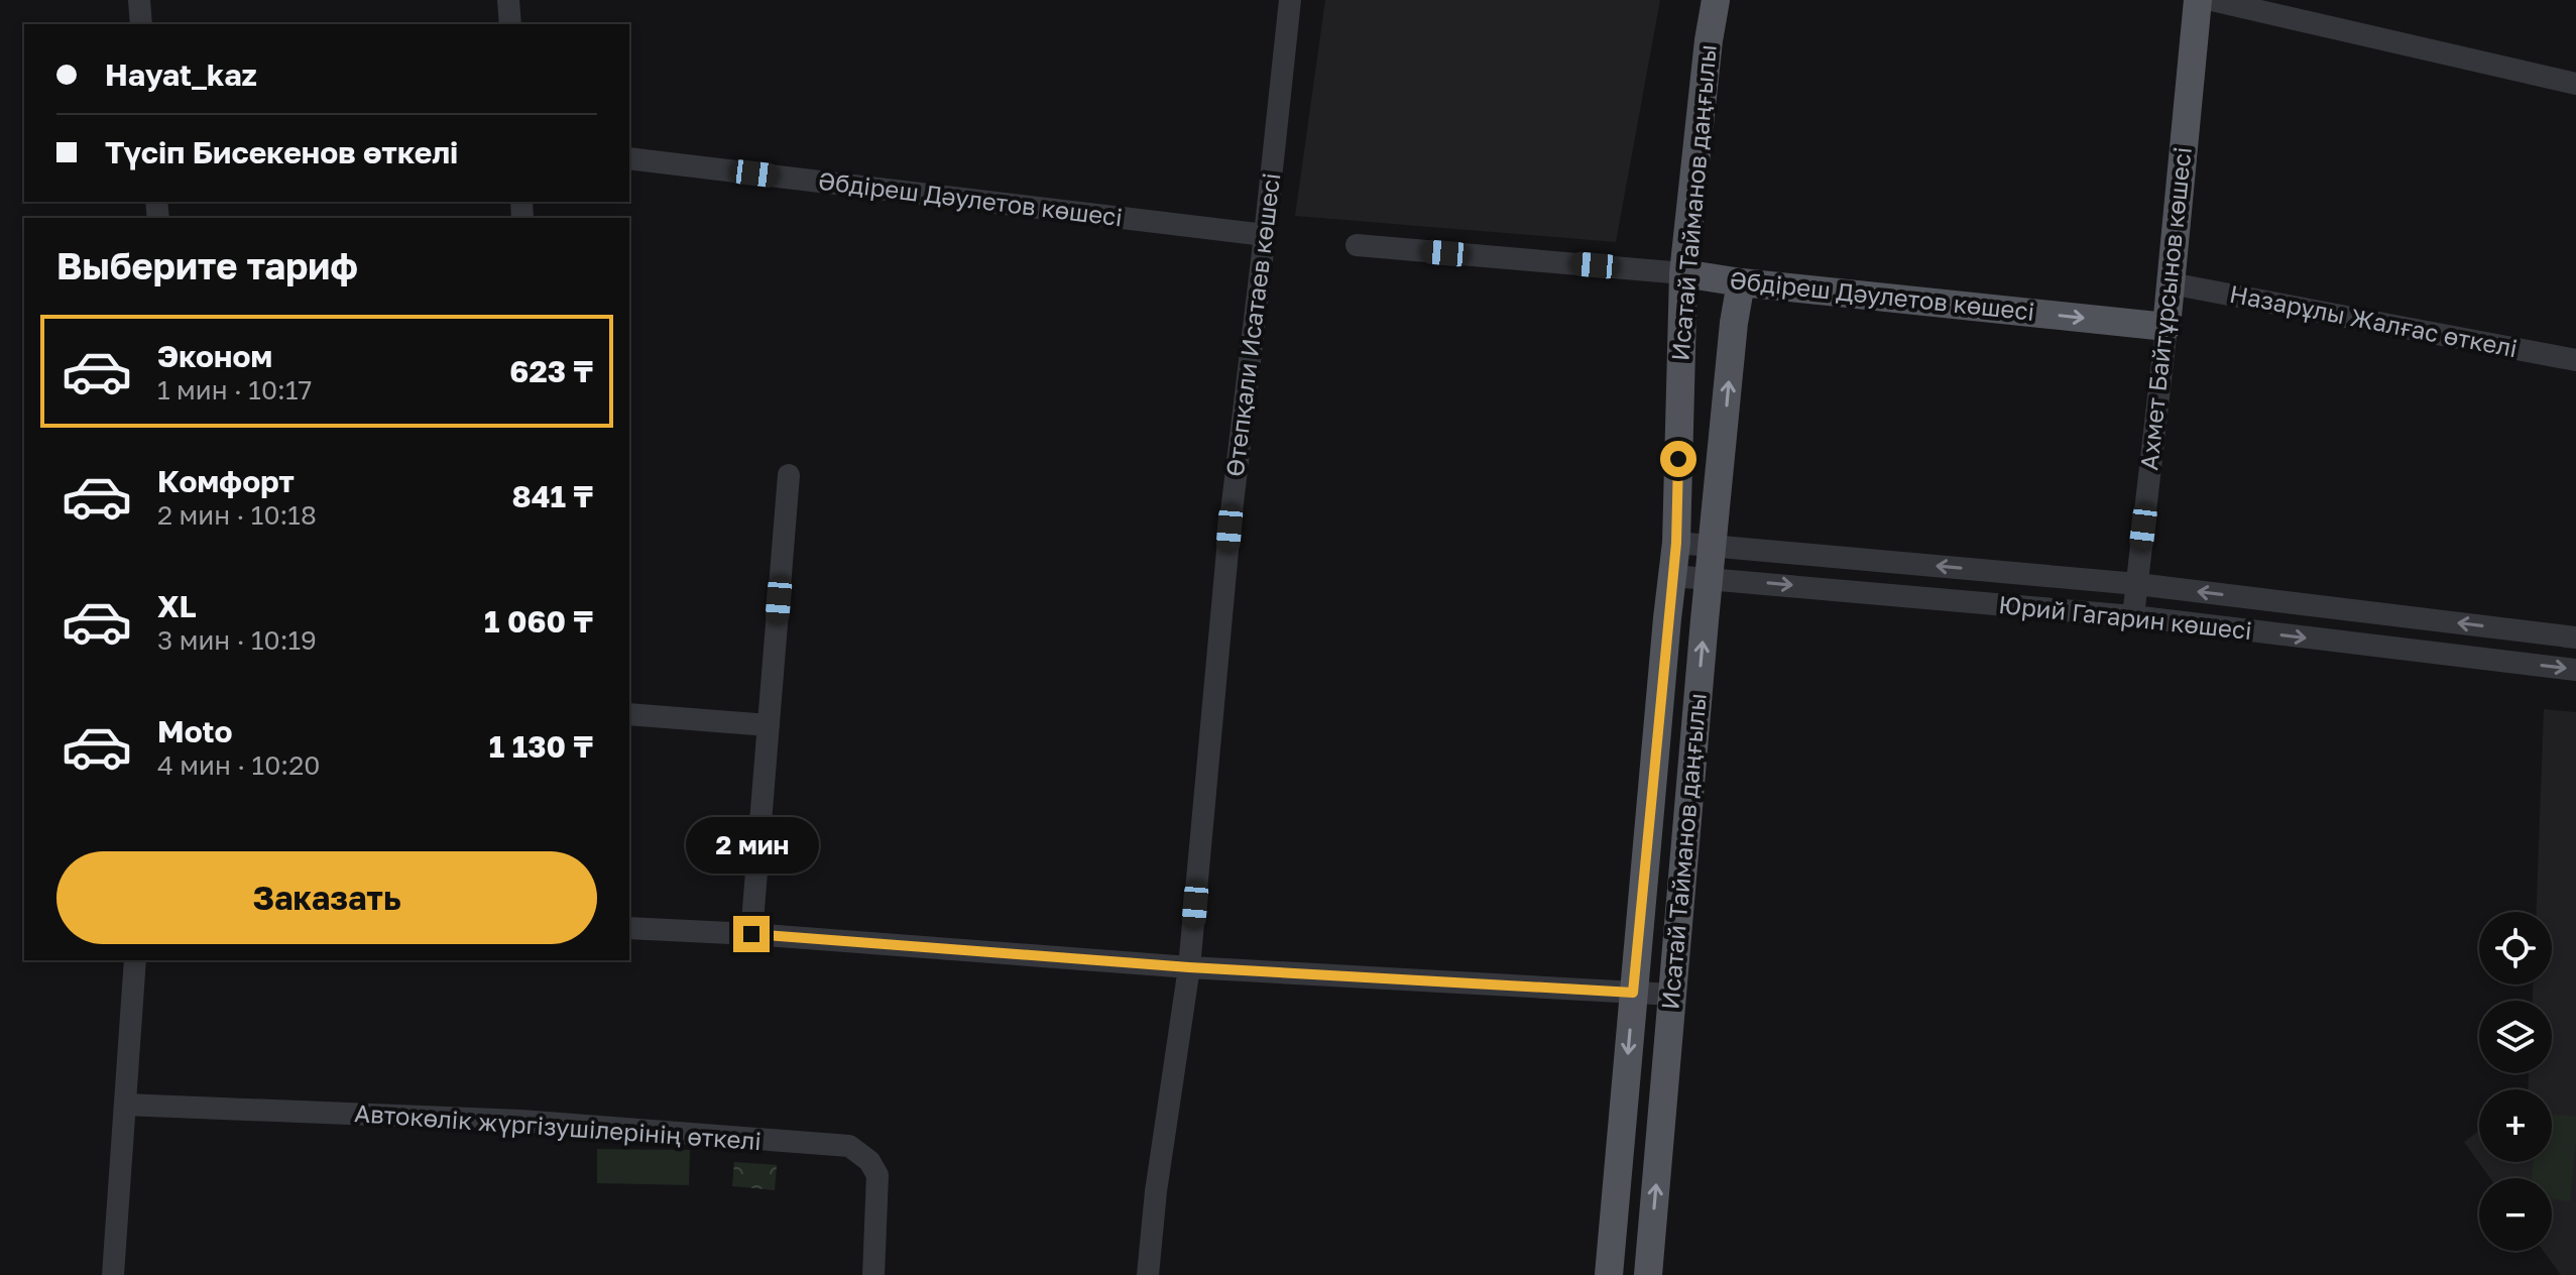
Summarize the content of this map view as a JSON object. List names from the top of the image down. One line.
{"streets":{"main road":["Әбдіреш Дәулетов көшесі","Исатай Тайманов даңғылы","Ахмет Байтұрсынов көшесі"],"street":["Назарұлы Жалғас өткелі","Өтепқали Исатаев көшесі","Юрий Гагарин көшесі","Автокөлік жүргізушілерінің өткелі"]},"crossings":[["Әбдіреш Дәулетов көшесі","Исатай Тайманов даңғылы"],["Әбдіреш Дәулетов көшесі","Ахмет Байтұрсынов көшесі"],["Әбдіреш Дәулетов көшесі","Өтепқали Исатаев көшесі"],["Исатай Тайманов даңғылы","Юрий Гагарин көшесі"],["Ахмет Байтұрсынов көшесі","Назарұлы Жалғас өткелі"],["Ахмет Байтұрсынов көшесі","Юрий Гагарин көшесі"]],"page":{"banner":["Hayat_kaz","Түсіп Бисекенов өткелі"],"heading":"Выберите тариф","list":[{"name":"Эконом","note":"1 мин · 10:17","value":"623 ₸"},{"name":"Комфорт","note":"2 мин · 10:18","value":"841 ₸"},{"name":"XL","note":"3 мин · 10:19","value":"1 060 ₸"},{"name":"Moto","note":"4 мин · 10:20","value":"1 130 ₸"}],"bubble":"2 мин","buttons":"Заказать","map_buttons":["+","−"]}}
